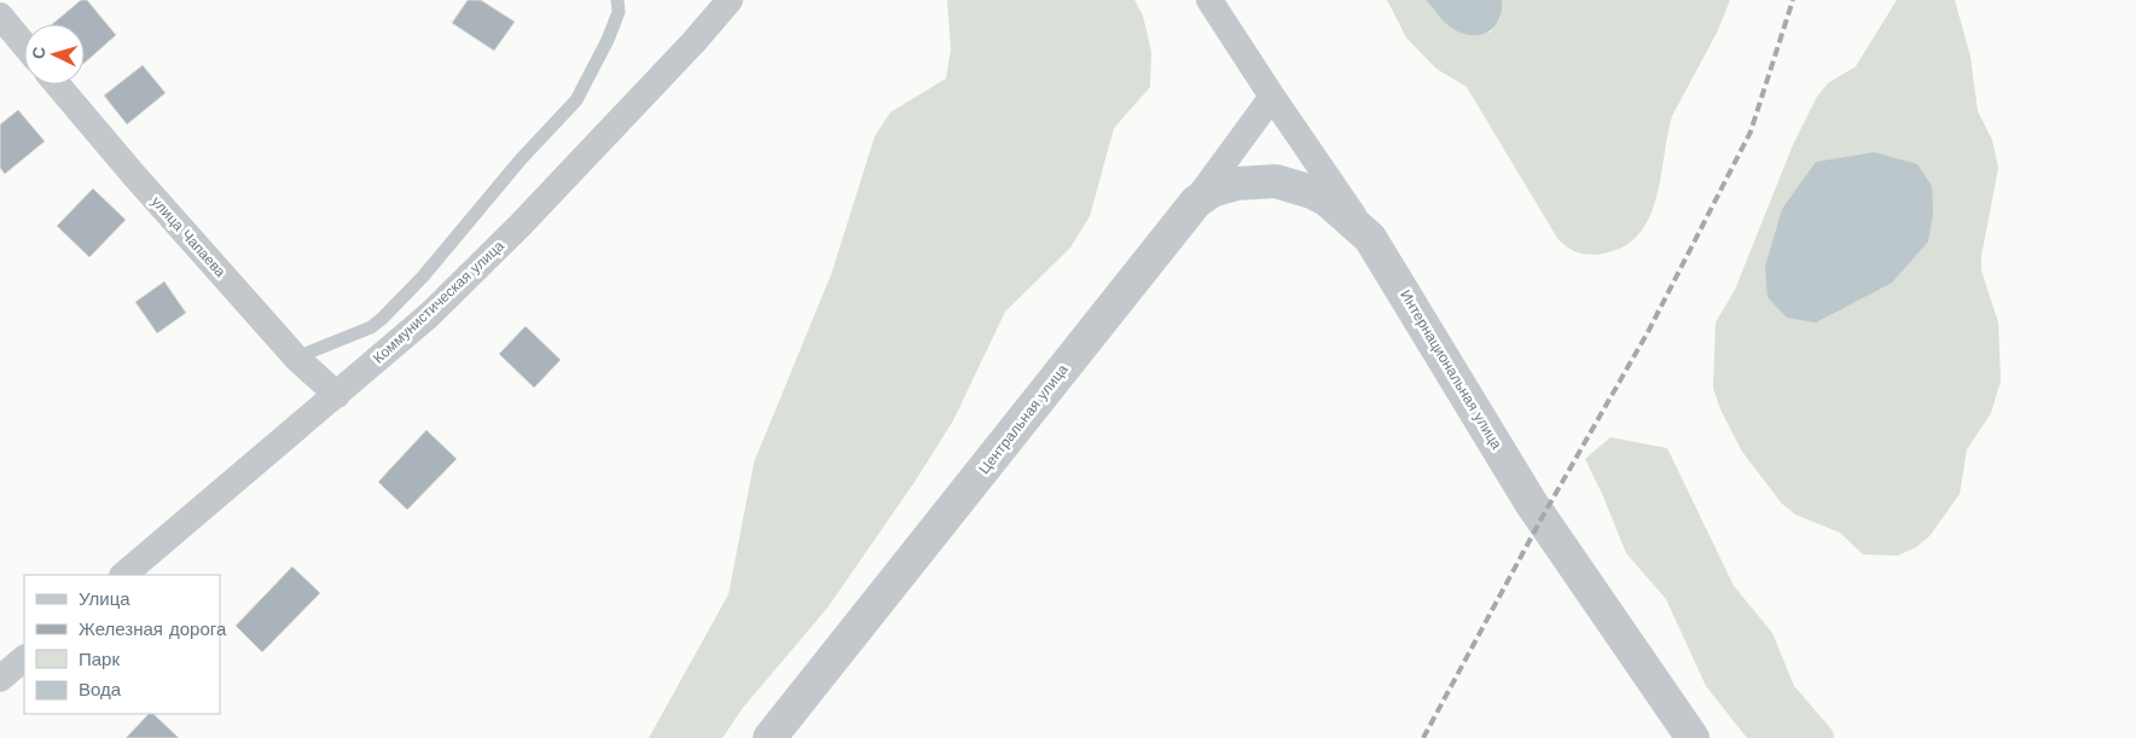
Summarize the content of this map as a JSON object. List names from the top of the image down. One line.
{"streets":{"street":["улица Чапаева","Коммунистическая улица","Интернациональная улица","Центральная улица"]},"crossings":[["улица Чапаева","Коммунистическая улица"],["Интернациональная улица","Центральная улица"]],"legend":["Улица","Железная дорога","Парк","Вода"],"north":"left"}
